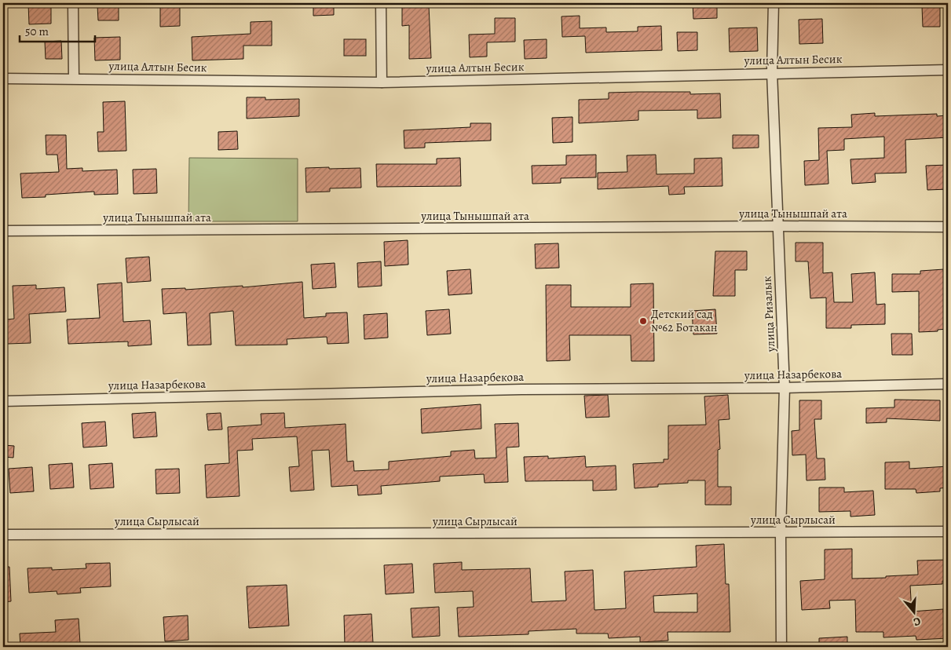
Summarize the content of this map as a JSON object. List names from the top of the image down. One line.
{"streets":{"street":["улица Алтын Бесик","улица Тынышпай ата","улица Ризалык","улица Назарбекова","улица Сырлысай"]},"crossings":[["улица Алтын Бесик","улица Ризалык"],["улица Тынышпай ата","улица Ризалык"],["улица Ризалык","улица Назарбекова"],["улица Ризалык","улица Сырлысай"]],"places":["Детский сад №62 Ботакан"],"scale_bar":"50 m","north":"bottom"}
